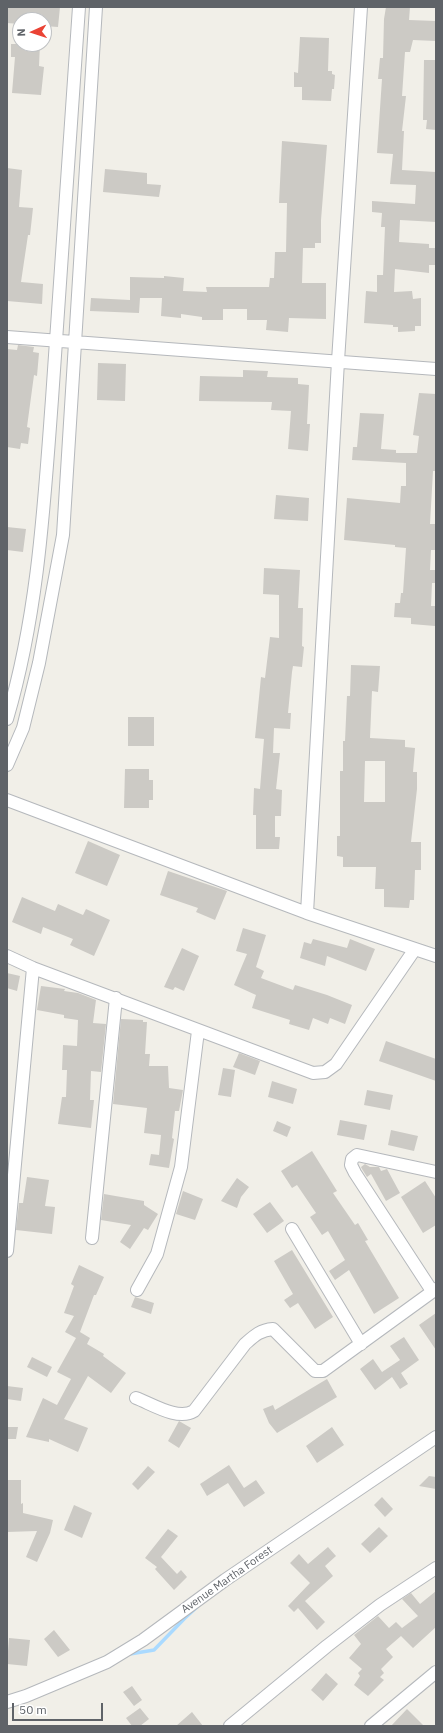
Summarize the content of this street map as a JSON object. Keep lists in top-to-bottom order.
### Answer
{
  "streets": {
    "street": ["Avenue Martha Forest"]
  },
  "scale_bar": "50 m",
  "north": "left"
}
